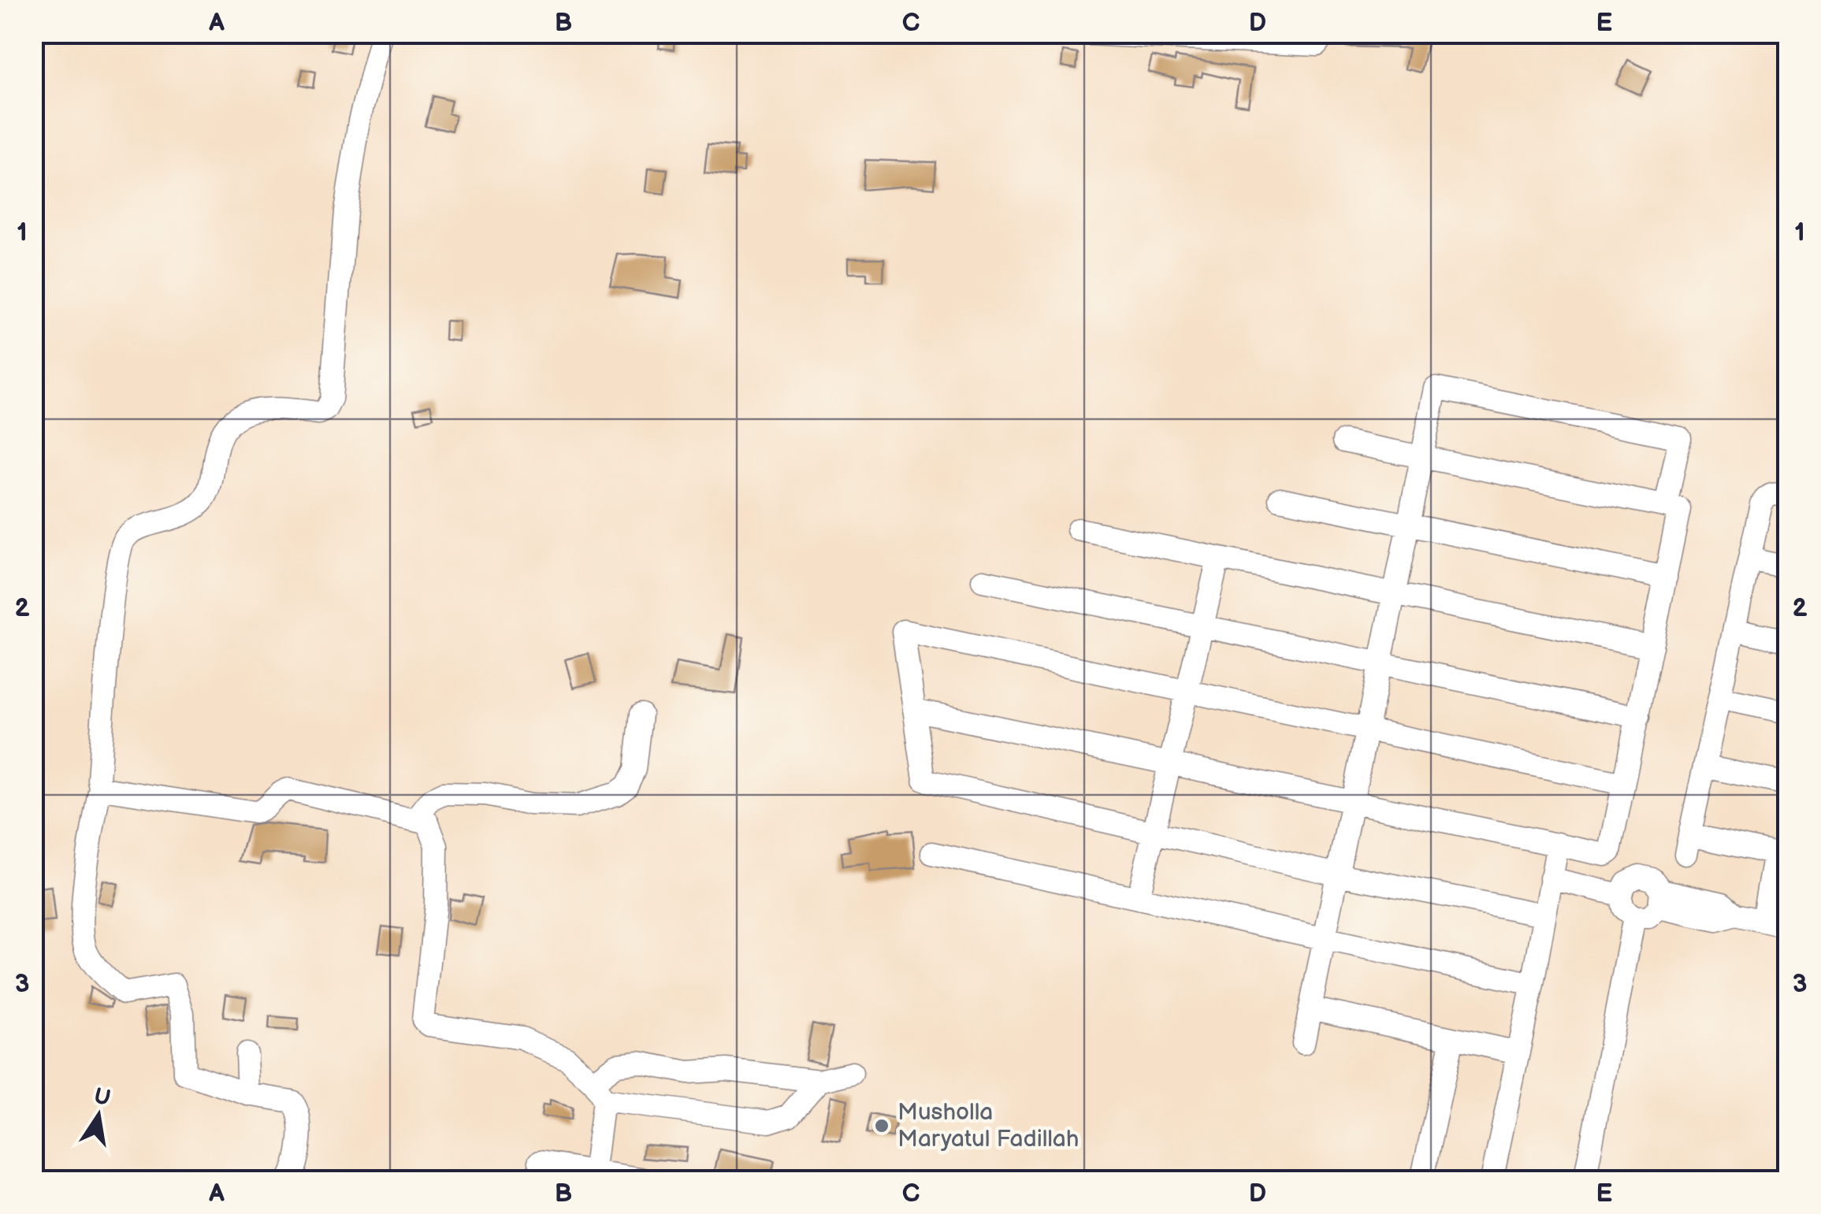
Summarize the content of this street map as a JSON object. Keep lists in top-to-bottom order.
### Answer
{
  "places": ["Musholla Maryatul Fadillah"],
  "north": "top",
  "grid": {
    "columns": [
      "A",
      "B",
      "C",
      "D",
      "E"
    ],
    "rows": ["1", "2", "3"]
  }
}
